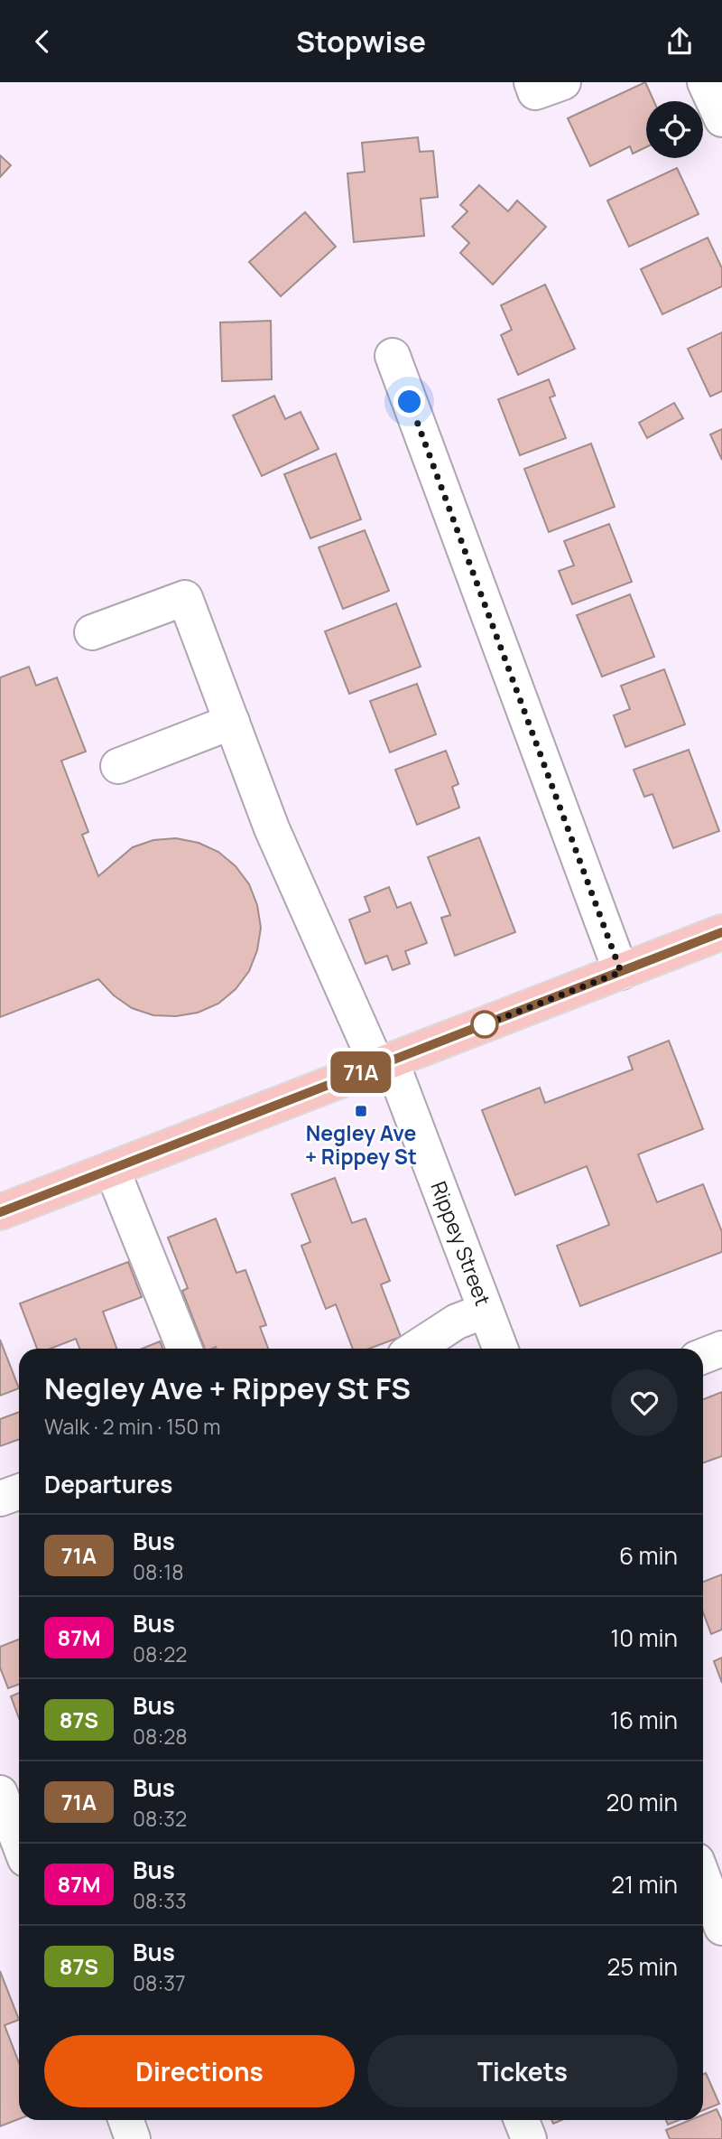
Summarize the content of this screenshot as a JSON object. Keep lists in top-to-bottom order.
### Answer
{
  "streets": {
    "street": ["Rippey Street"]
  },
  "places": {
    "transit": ["Negley Ave + Rippey St"]
  },
  "lines": ["bus line 71A"],
  "page": {
    "header": "Stopwise",
    "on_map": "71A",
    "heading": [
      ["Negley Ave + Rippey St FS", "Walk · 2 min · 150 m"],
      "Departures"
    ],
    "list": [
      {
        "mark": "71A",
        "name": "Bus",
        "note": "08:18",
        "value": "6 min"
      },
      {
        "mark": "87M",
        "name": "Bus",
        "note": "08:22",
        "value": "10 min"
      },
      {
        "mark": "87S",
        "name": "Bus",
        "note": "08:28",
        "value": "16 min"
      },
      {
        "mark": "71A",
        "name": "Bus",
        "note": "08:32",
        "value": "20 min"
      },
      {
        "mark": "87M",
        "name": "Bus",
        "note": "08:33",
        "value": "21 min"
      },
      {
        "mark": "87S",
        "name": "Bus",
        "note": "08:37",
        "value": "25 min"
      }
    ],
    "buttons": ["Directions", "Tickets"]
  }
}
